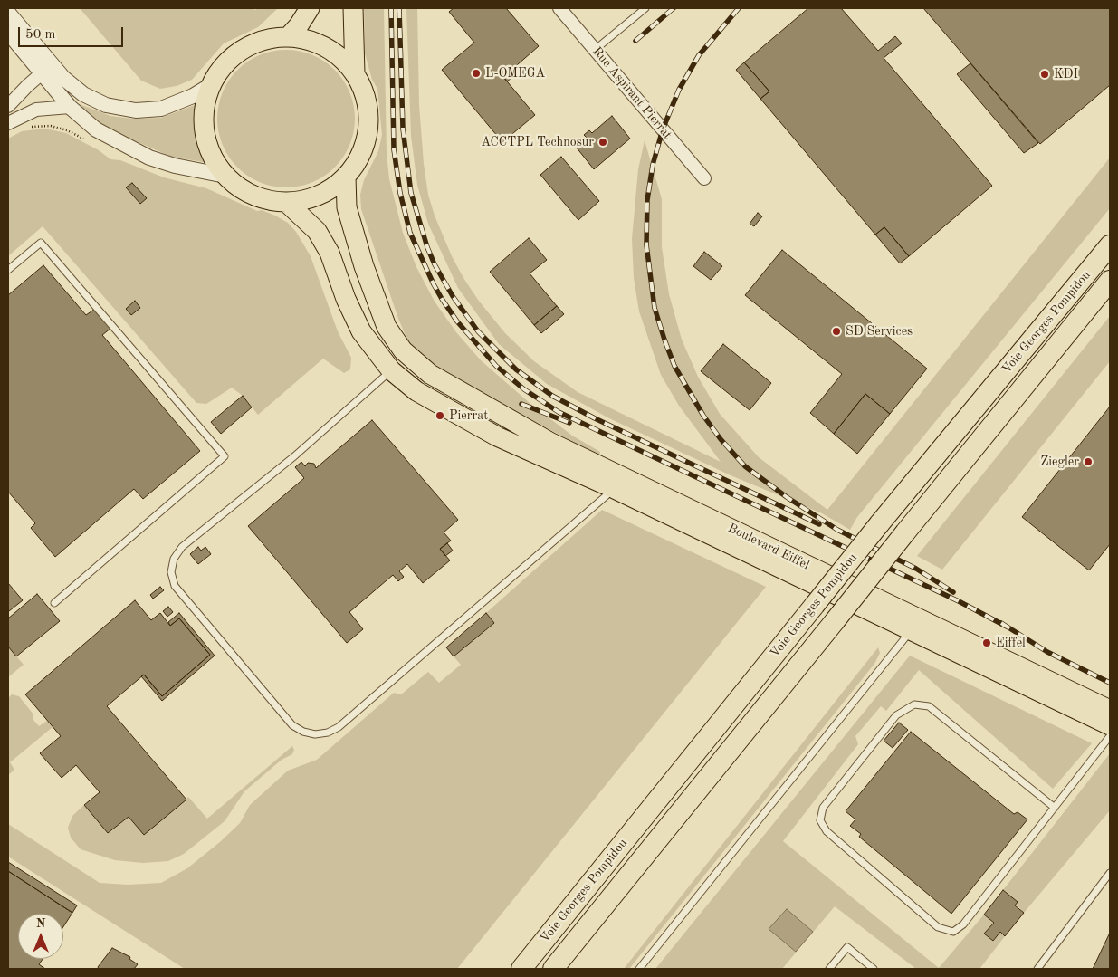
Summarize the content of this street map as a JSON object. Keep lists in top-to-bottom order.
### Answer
{
  "streets": {
    "highway": ["Voie Georges Pompidou"],
    "main road": ["Boulevard Eiffel"],
    "street": ["Rue Aspirant Pierrat"]
  },
  "places": [
    "L-OMEGA",
    "KDI",
    "ACCTPL Technosur",
    "SD Services",
    "Pierrat",
    "Ziegler",
    "Eiffel"
  ],
  "scale_bar": "50 m",
  "north": "top"
}
